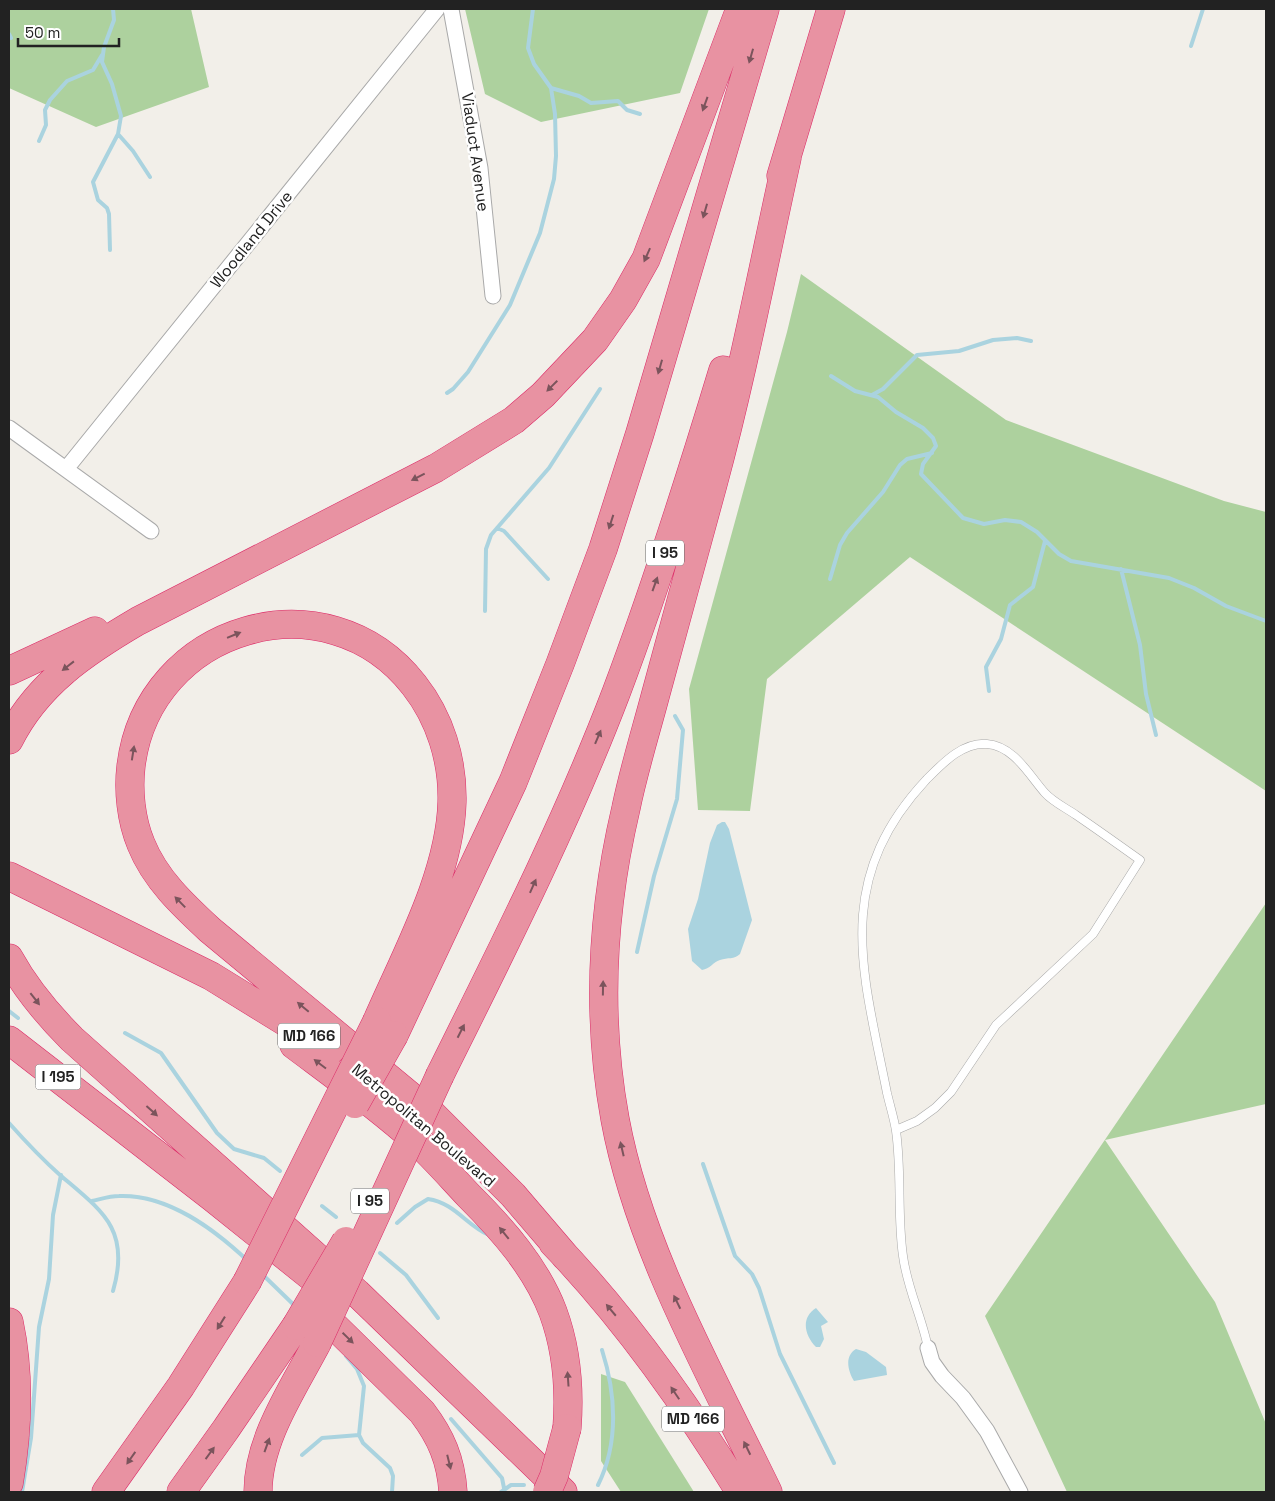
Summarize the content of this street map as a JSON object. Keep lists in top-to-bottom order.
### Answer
{
  "streets": {
    "highway": [
      "I 95",
      "MD 166",
      "I 195",
      "Metropolitan Boulevard"
    ],
    "street": ["Viaduct Avenue", "Woodland Drive"]
  },
  "scale_bar": "50 m"
}
